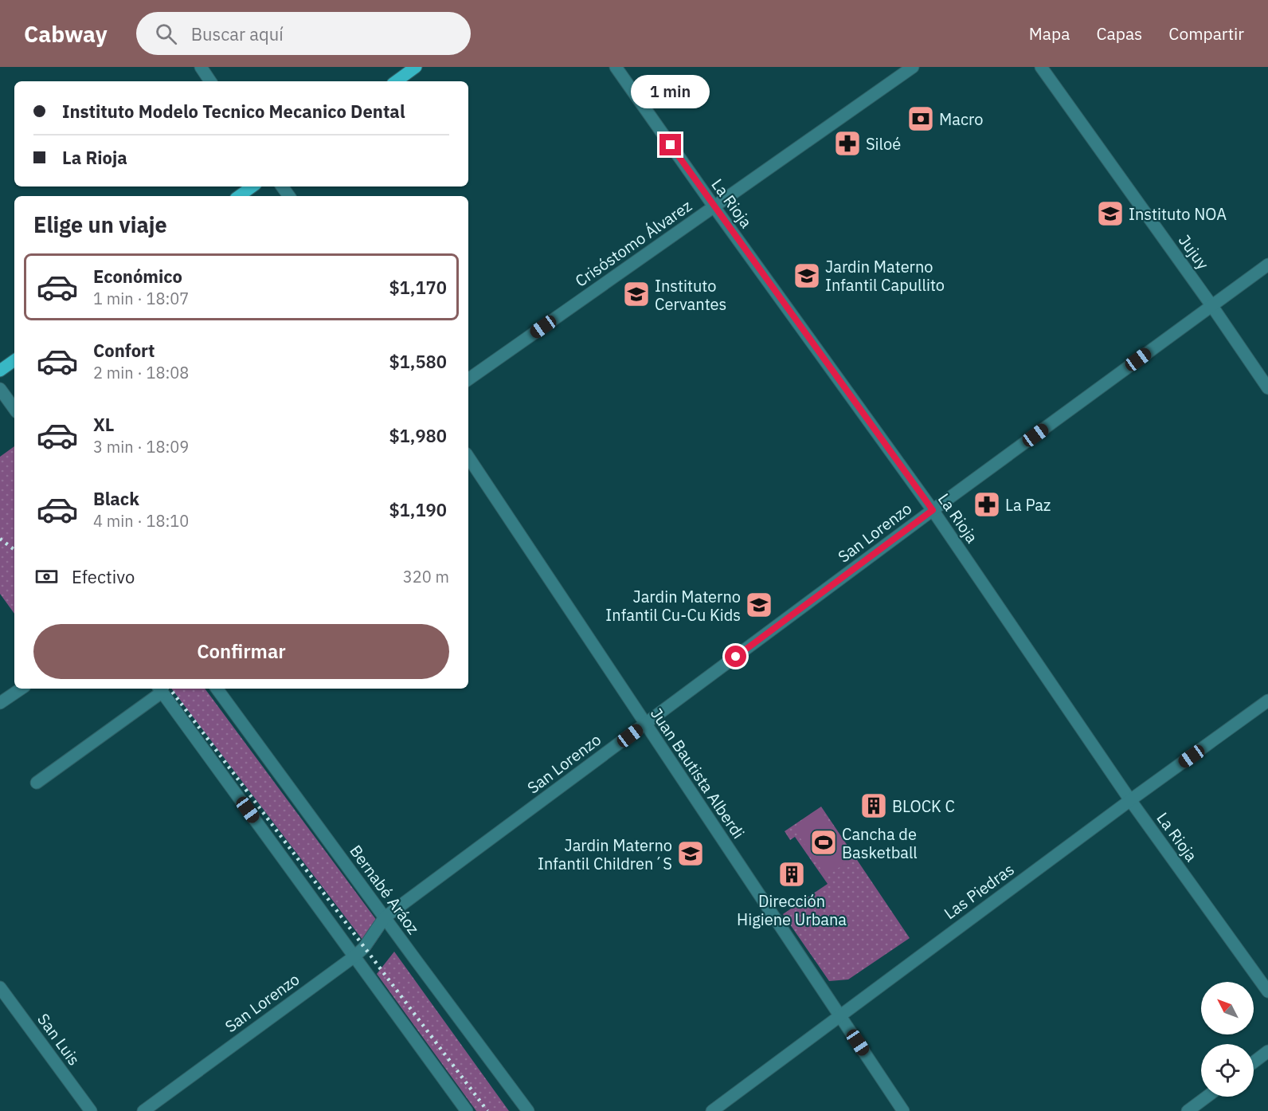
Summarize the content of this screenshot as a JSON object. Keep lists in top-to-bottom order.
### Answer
{
  "streets": {
    "street": [
      "La Rioja",
      "Crisóstomo Álvarez",
      "Jujuy",
      "San Lorenzo",
      "Juan Bautista Alberdi",
      "Bernabé Aráoz",
      "Las Piedras",
      "San Luis"
    ]
  },
  "crossings": [
    ["La Rioja", "Crisóstomo Álvarez"],
    ["La Rioja", "San Lorenzo"],
    ["La Rioja", "Las Piedras"],
    ["Jujuy", "San Lorenzo"],
    ["San Lorenzo", "Juan Bautista Alberdi"],
    ["San Lorenzo", "Bernabé Aráoz"],
    ["Juan Bautista Alberdi", "Las Piedras"]
  ],
  "places": {
    "bank": ["Macro"],
    "pharmacy": ["Siloé", "La Paz"],
    "school or university": [
      "Instituto NOA",
      "Jardin Materno Infantil Capullito",
      "Instituto Cervantes",
      "Jardin Materno Infantil Cu-Cu Kids",
      "Jardin Materno Infantil Children´S"
    ],
    "building": ["BLOCK C", "Dirección Higiene Urbana"],
    "sports": ["Cancha de Basketball"]
  },
  "north": "top left",
  "page": {
    "header": "Cabway",
    "search": "Buscar aquí",
    "nav": ["Mapa", "Capas", "Compartir"],
    "bubble": "1 min",
    "banner": ["Instituto Modelo Tecnico Mecanico Dental", "La Rioja"],
    "heading": "Elige un viaje",
    "list": [
      {
        "name": "Económico",
        "note": "1 min · 18:07",
        "value": "$1,170"
      },
      {
        "name": "Confort",
        "note": "2 min · 18:08",
        "value": "$1,580"
      },
      {
        "name": "XL",
        "note": "3 min · 18:09",
        "value": "$1,980"
      },
      {
        "name": "Black",
        "note": "4 min · 18:10",
        "value": "$1,190"
      }
    ],
    "pay": ["Efectivo", "320 m"],
    "buttons": "Confirmar"
  }
}
